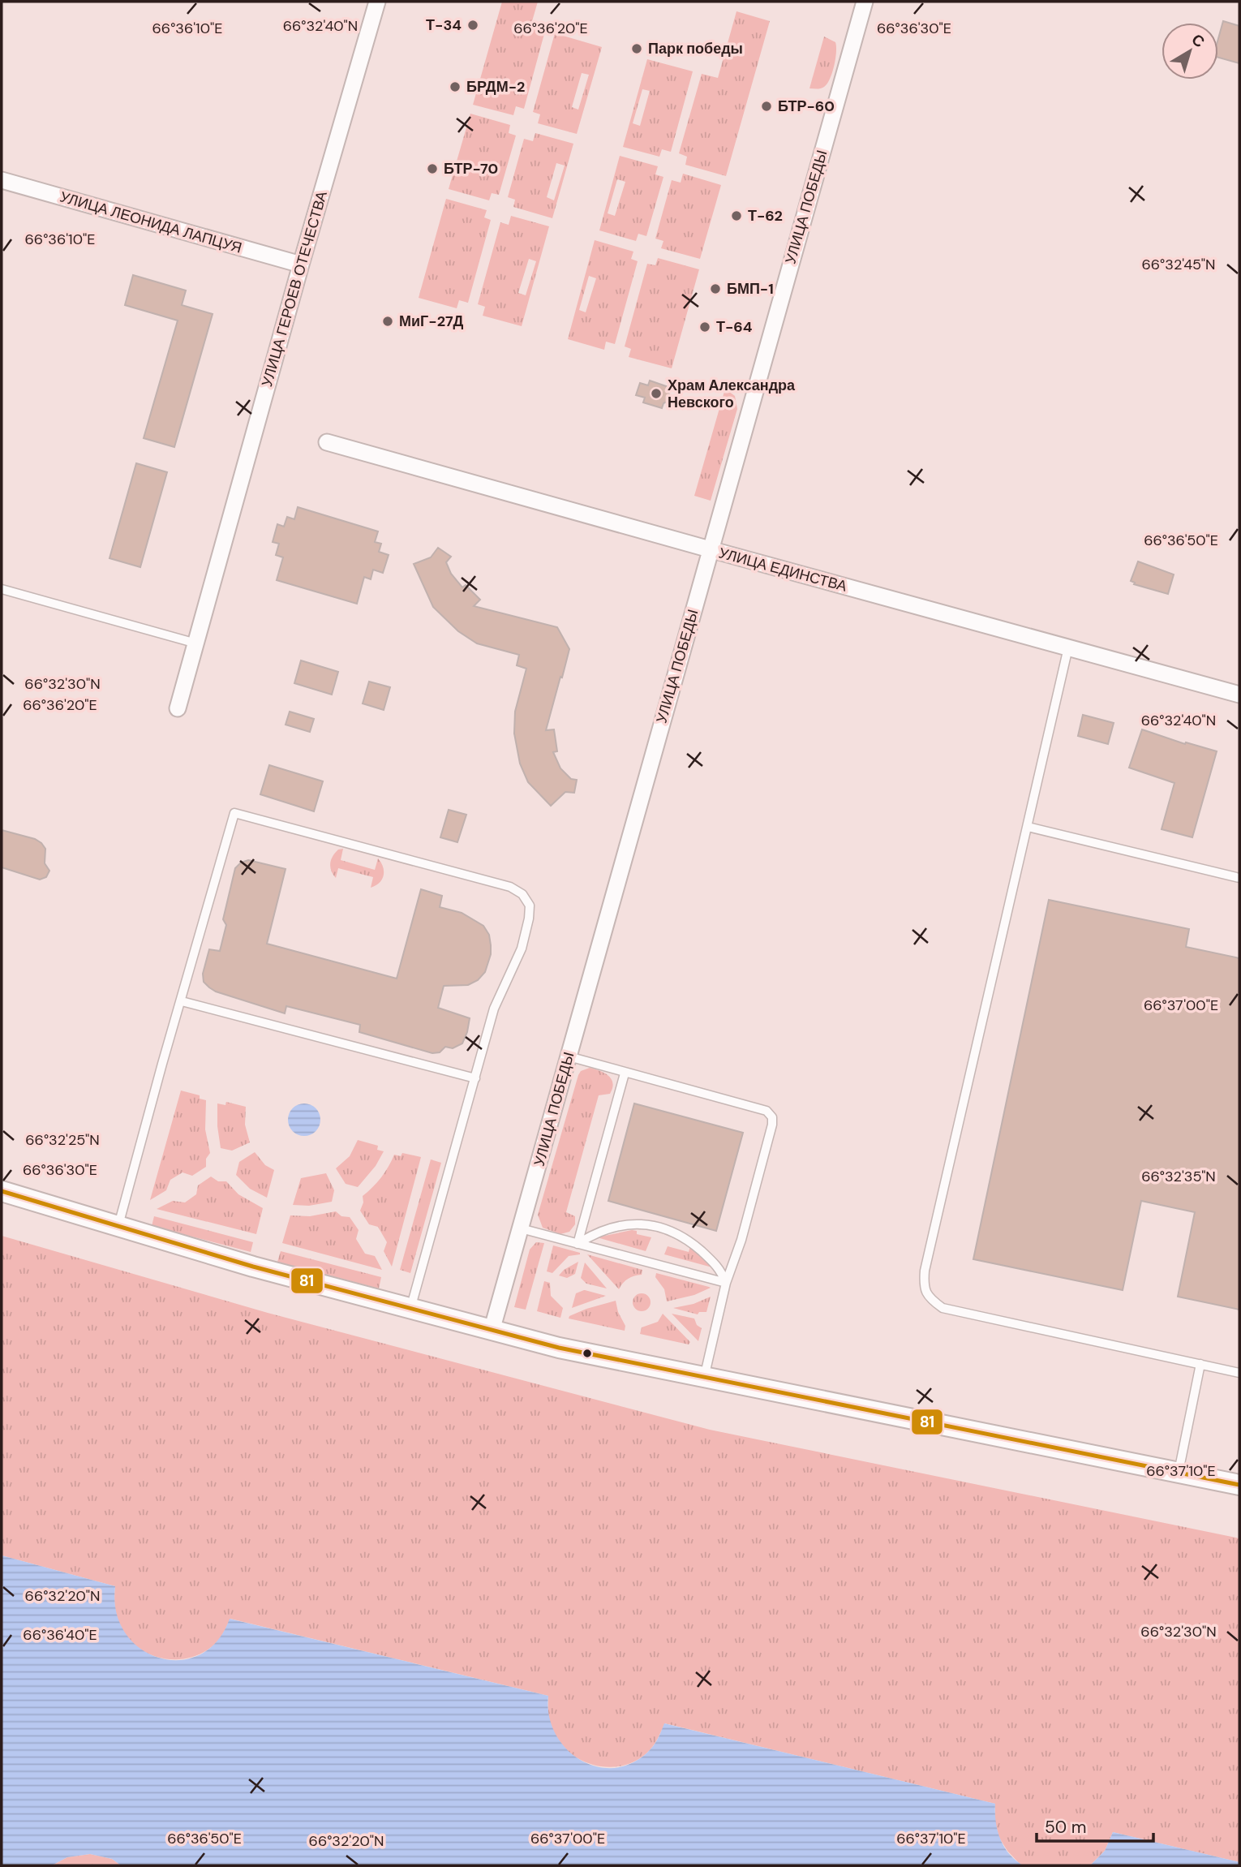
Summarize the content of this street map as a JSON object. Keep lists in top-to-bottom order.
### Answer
{
  "streets": {
    "street": [
      "УЛИЦА ПОБЕДЫ",
      "УЛИЦА ЛЕОНИДА ЛАПЦУЯ",
      "УЛИЦА ГЕРОЕВ ОТЕЧЕСТВА",
      "УЛИЦА ЕДИНСТВА"
    ]
  },
  "crossings": [
    ["УЛИЦА ПОБЕДЫ", "УЛИЦА ЕДИНСТВА"],
    ["УЛИЦА ЛЕОНИДА ЛАПЦУЯ", "УЛИЦА ГЕРОЕВ ОТЕЧЕСТВА"]
  ],
  "places": [
    "Т-34",
    "Парк победы",
    "БРДМ-2",
    "БТР-60",
    "БТР-70",
    "Т-62",
    "БМП-1",
    "МиГ-27Д",
    "Т-64",
    "Храм Александра Невского"
  ],
  "lines": ["transit line 81"],
  "scale_bar": "50 m",
  "north": "top right",
  "coordinates": [
    "66°32'40\"N",
    "66°36'20\"E",
    "66°36'10\"E",
    "66°36'30\"E",
    "66°32'45\"N",
    "66°36'50\"E",
    "66°32'30\"N",
    "66°37'00\"E",
    "66°32'25\"N",
    "66°32'35\"N",
    "66°37'10\"E",
    "66°32'20\"N",
    "66°36'40\"E"
  ]
}
